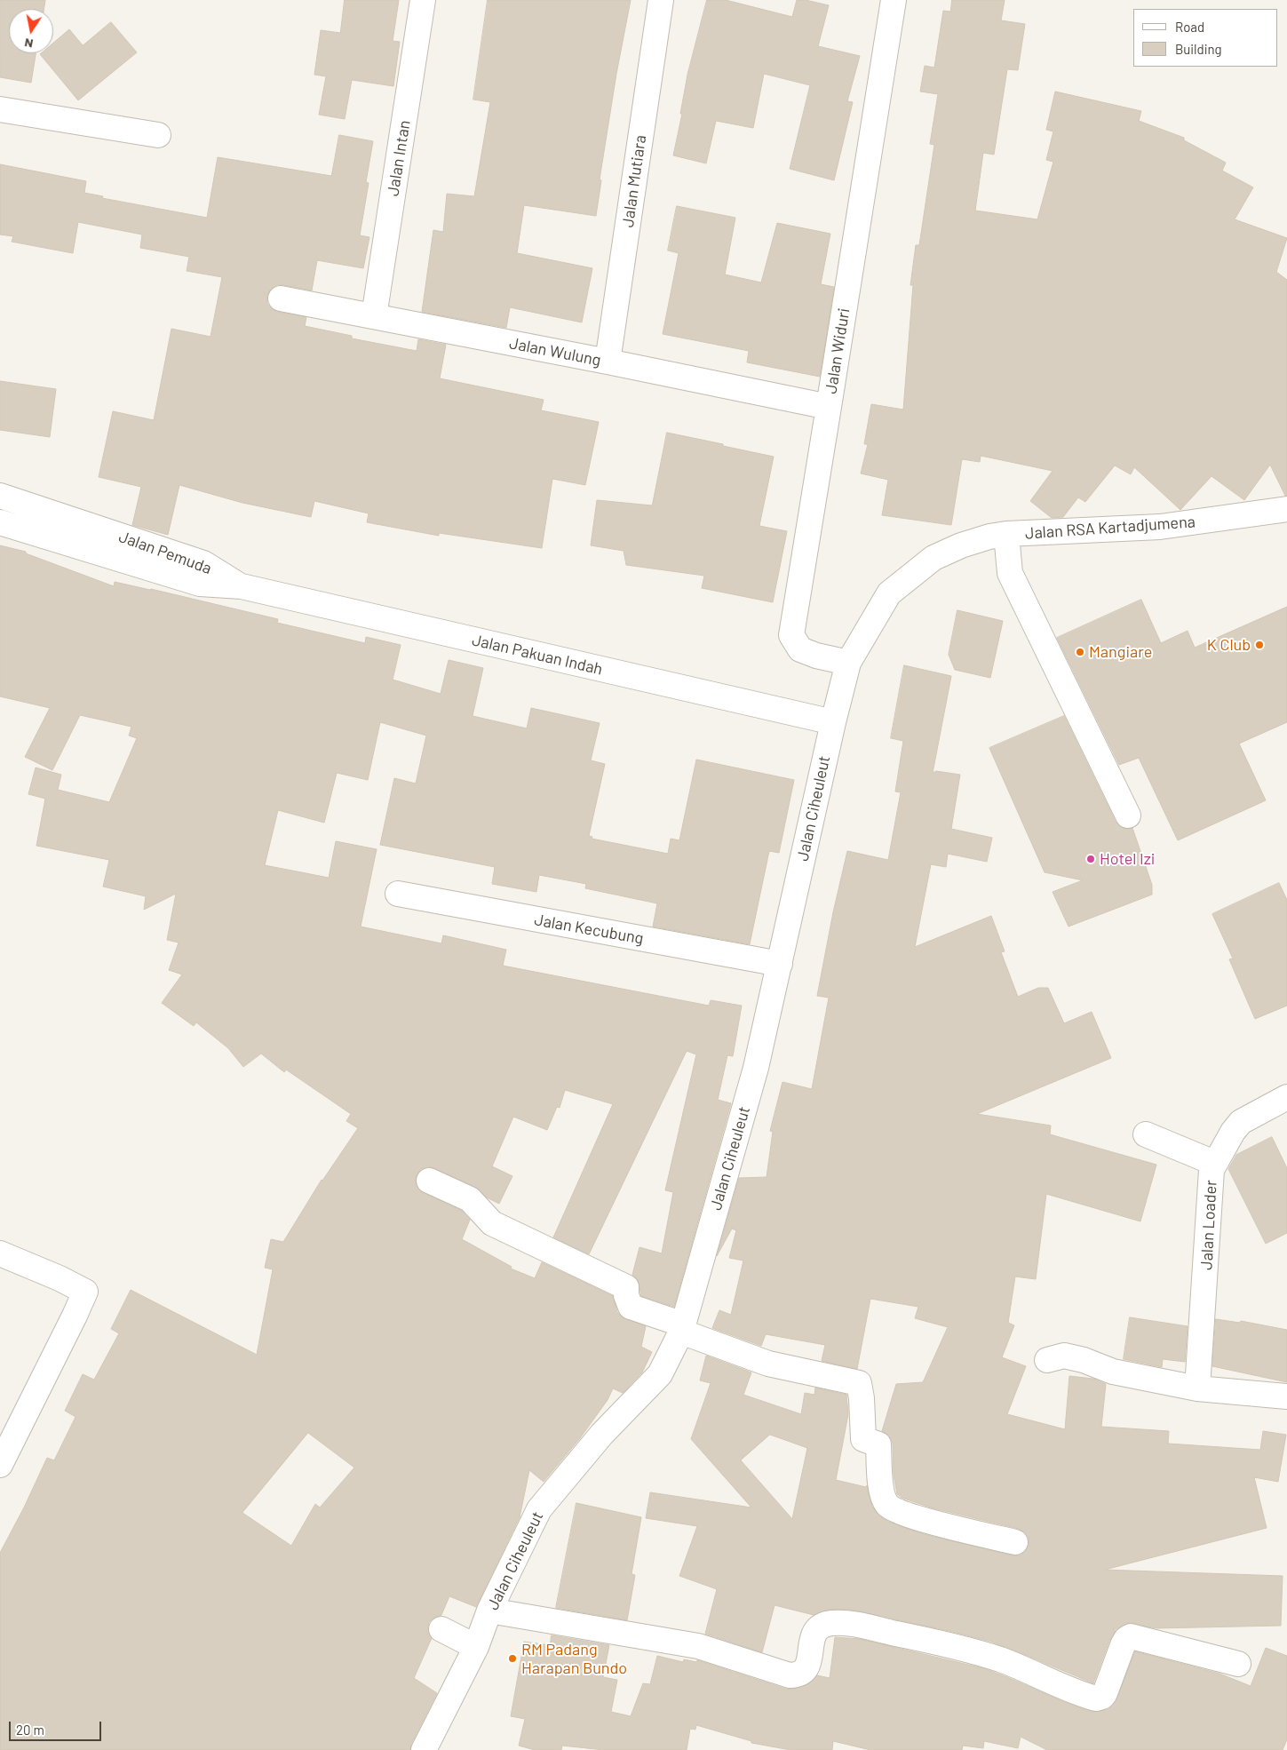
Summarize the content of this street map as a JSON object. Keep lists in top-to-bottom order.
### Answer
{
  "streets": {
    "street": [
      "Jalan Intan",
      "Jalan Mutiara",
      "Jalan Widuri",
      "Jalan Wulung",
      "Jalan RSA Kartadjumena",
      "Jalan Pemuda",
      "Jalan Pakuan Indah",
      "Jalan Ciheuleut",
      "Jalan Kecubung",
      "Jalan Loader"
    ]
  },
  "crossings": [
    ["Jalan Intan", "Jalan Wulung"],
    ["Jalan Mutiara", "Jalan Wulung"],
    ["Jalan Widuri", "Jalan Wulung"],
    ["Jalan Widuri", "Jalan Ciheuleut"],
    ["Jalan RSA Kartadjumena", "Jalan Ciheuleut"],
    ["Jalan Pemuda", "Jalan Pakuan Indah"],
    ["Jalan Pakuan Indah", "Jalan Ciheuleut"],
    ["Jalan Ciheuleut", "Jalan Kecubung"]
  ],
  "places": [
    "K Club",
    "Mangiare",
    "Hotel Izi",
    "RM Padang Harapan Bundo"
  ],
  "legend": ["Road", "Building"],
  "scale_bar": "20 m",
  "north": "bottom"
}
